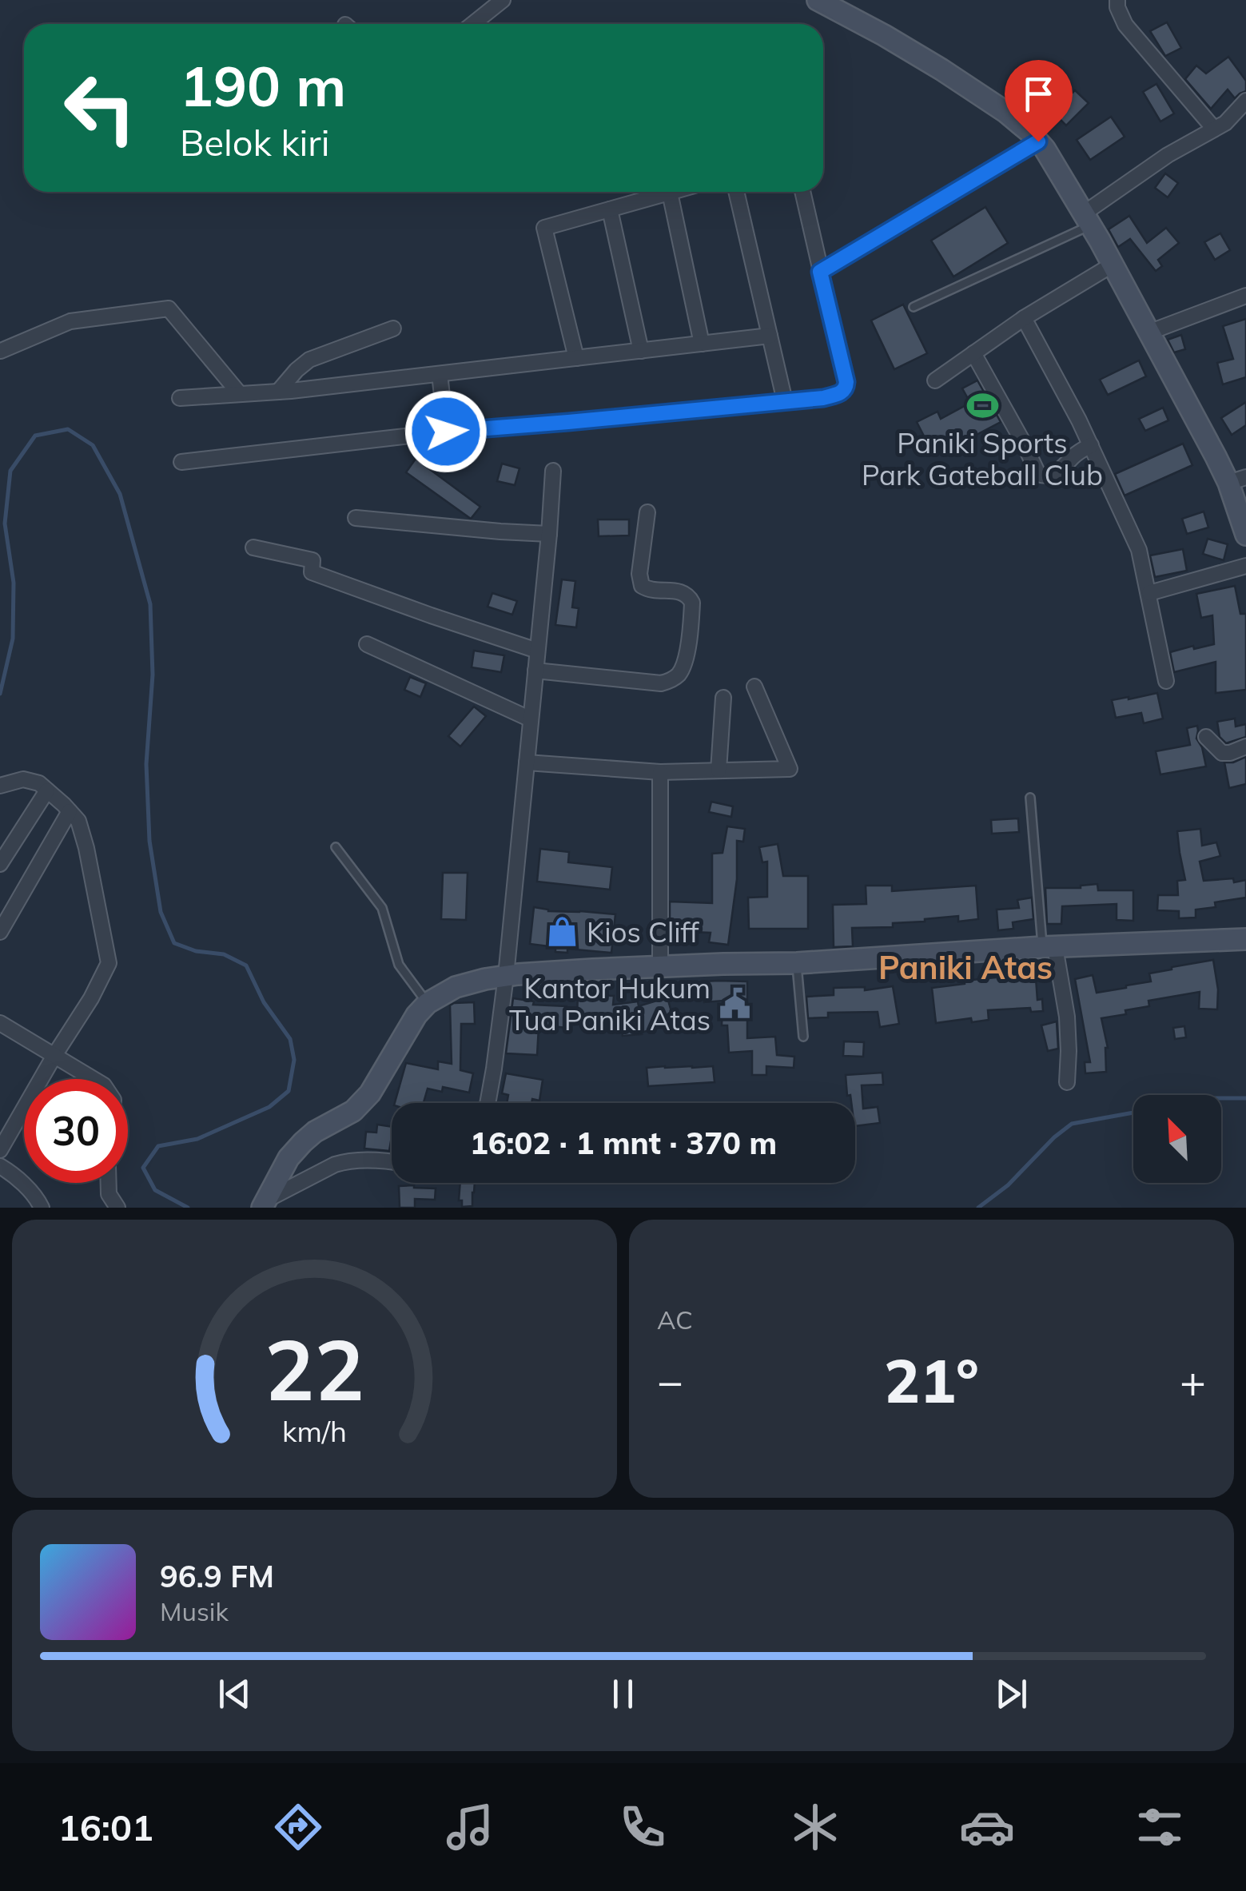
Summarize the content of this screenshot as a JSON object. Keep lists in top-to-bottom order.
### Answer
{
  "districts": ["Paniki Atas"],
  "places": {
    "sports": ["Paniki Sports Park Gateball Club"],
    "shop": ["Kios Cliff"],
    "public building": ["Kantor Hukum Tua Paniki Atas"]
  },
  "north": "top left",
  "page": {
    "turn": ["190 m", "Belok kiri"],
    "limit": "30",
    "trip": "16:02 · 1 mnt · 370 m",
    "tile": "AC",
    "heat": ["−", "21°", "+"],
    "song": ["96.9 FM", "Musik"],
    "tabs": "16:01",
    "gauge": ["22", "km/h"]
  }
}
